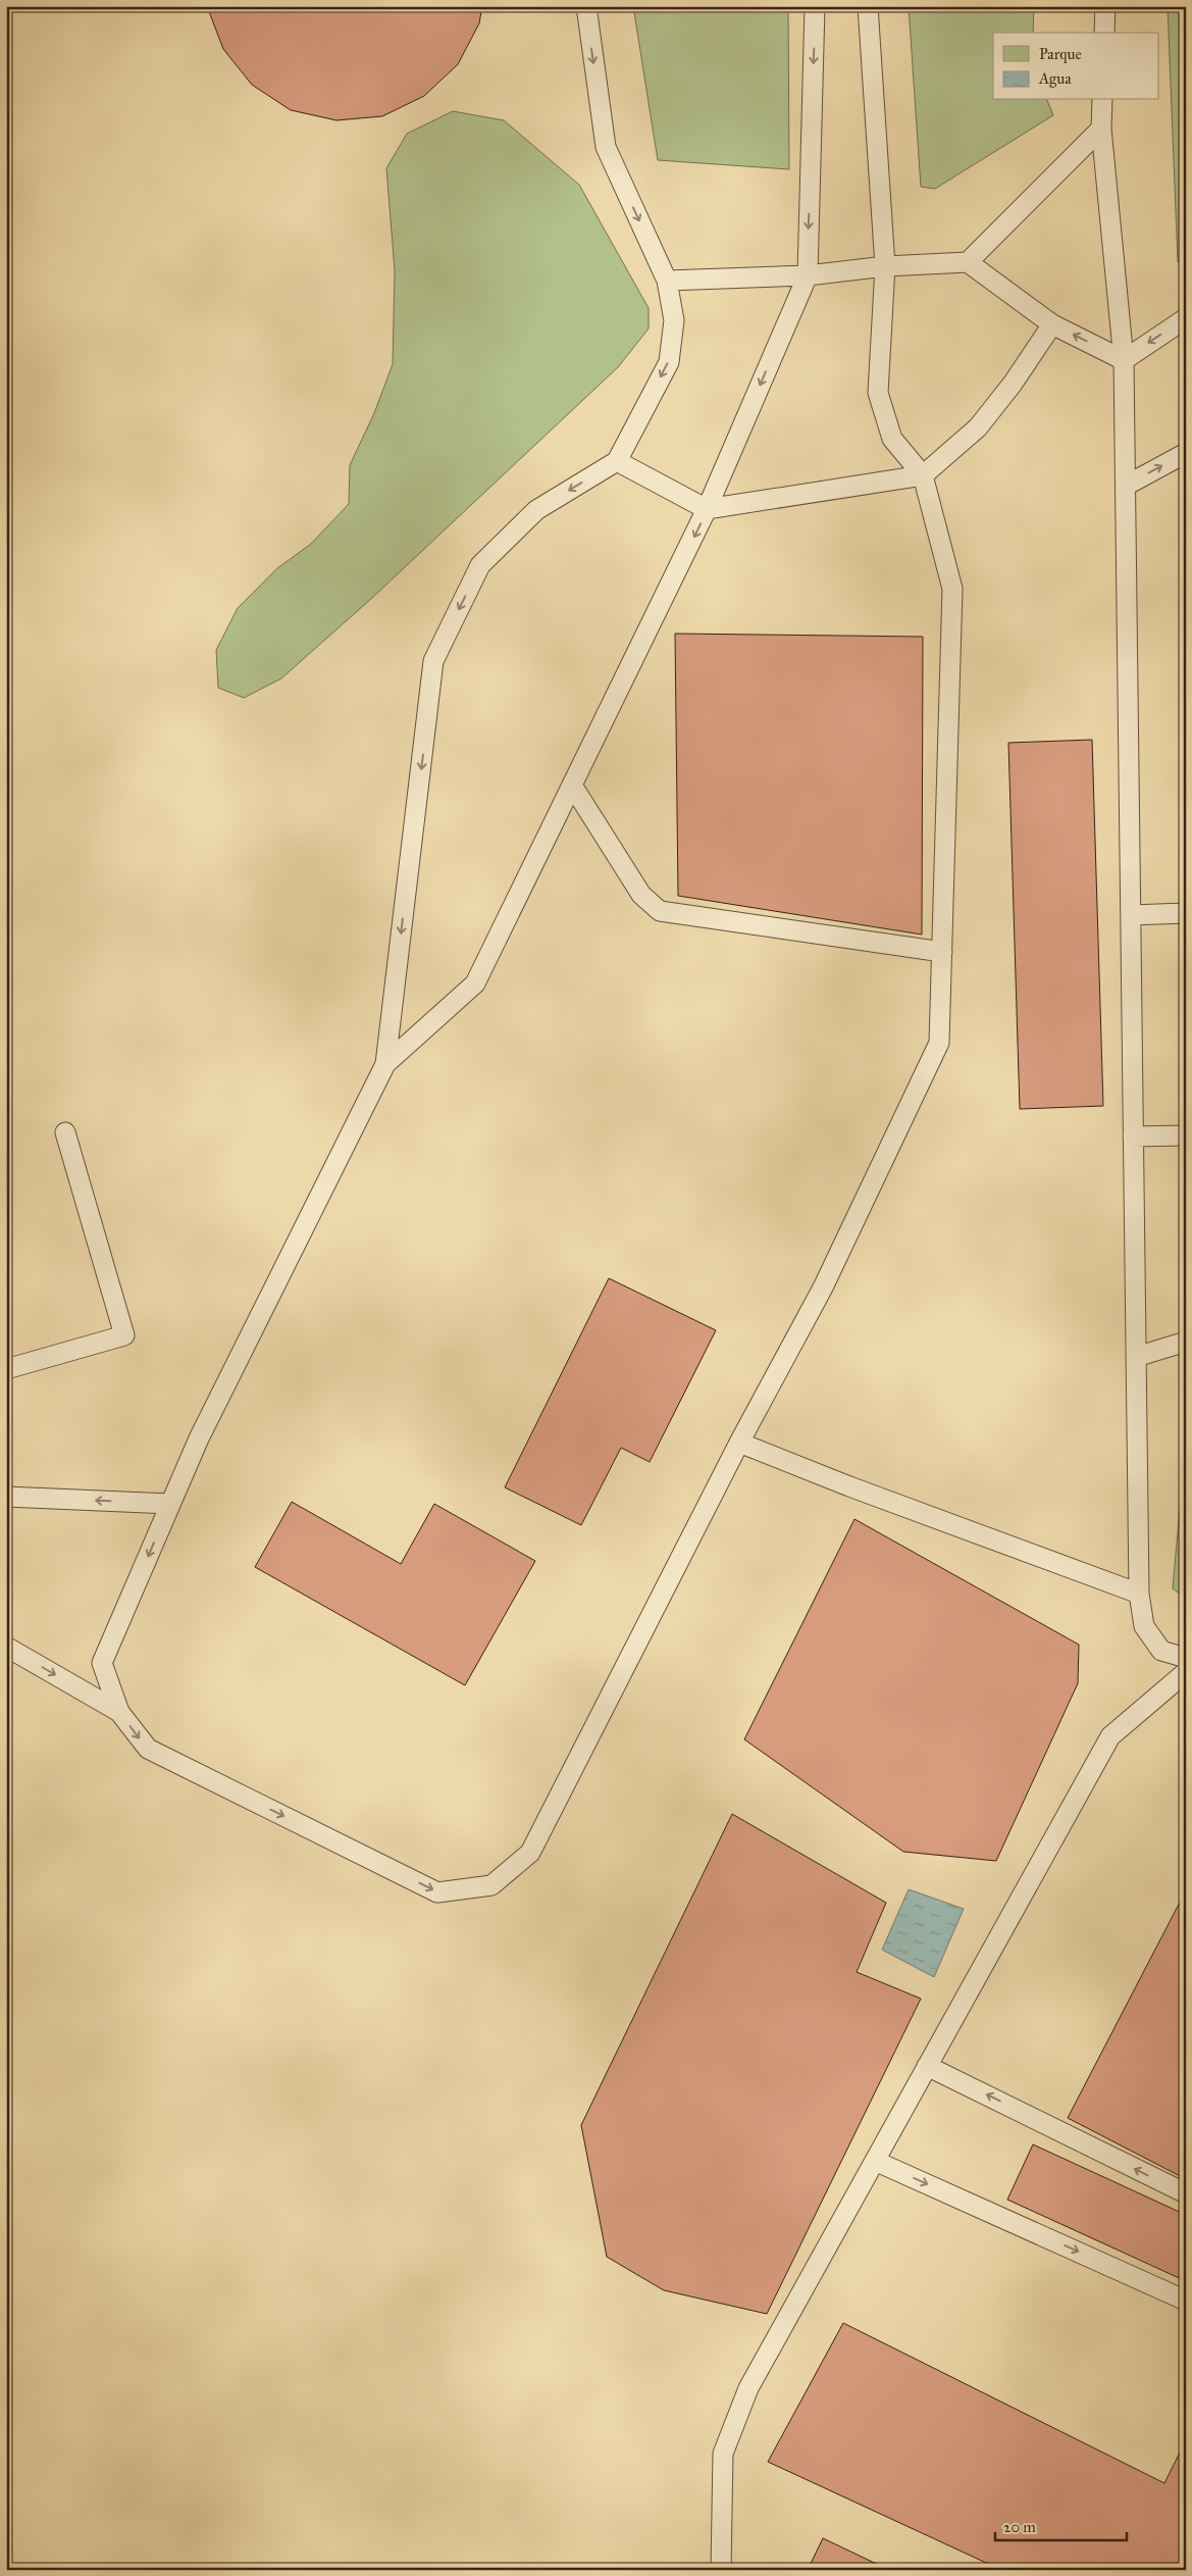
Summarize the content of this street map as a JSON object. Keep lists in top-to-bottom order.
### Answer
{
  "legend": ["Parque", "Agua"],
  "scale_bar": "20 m"
}
